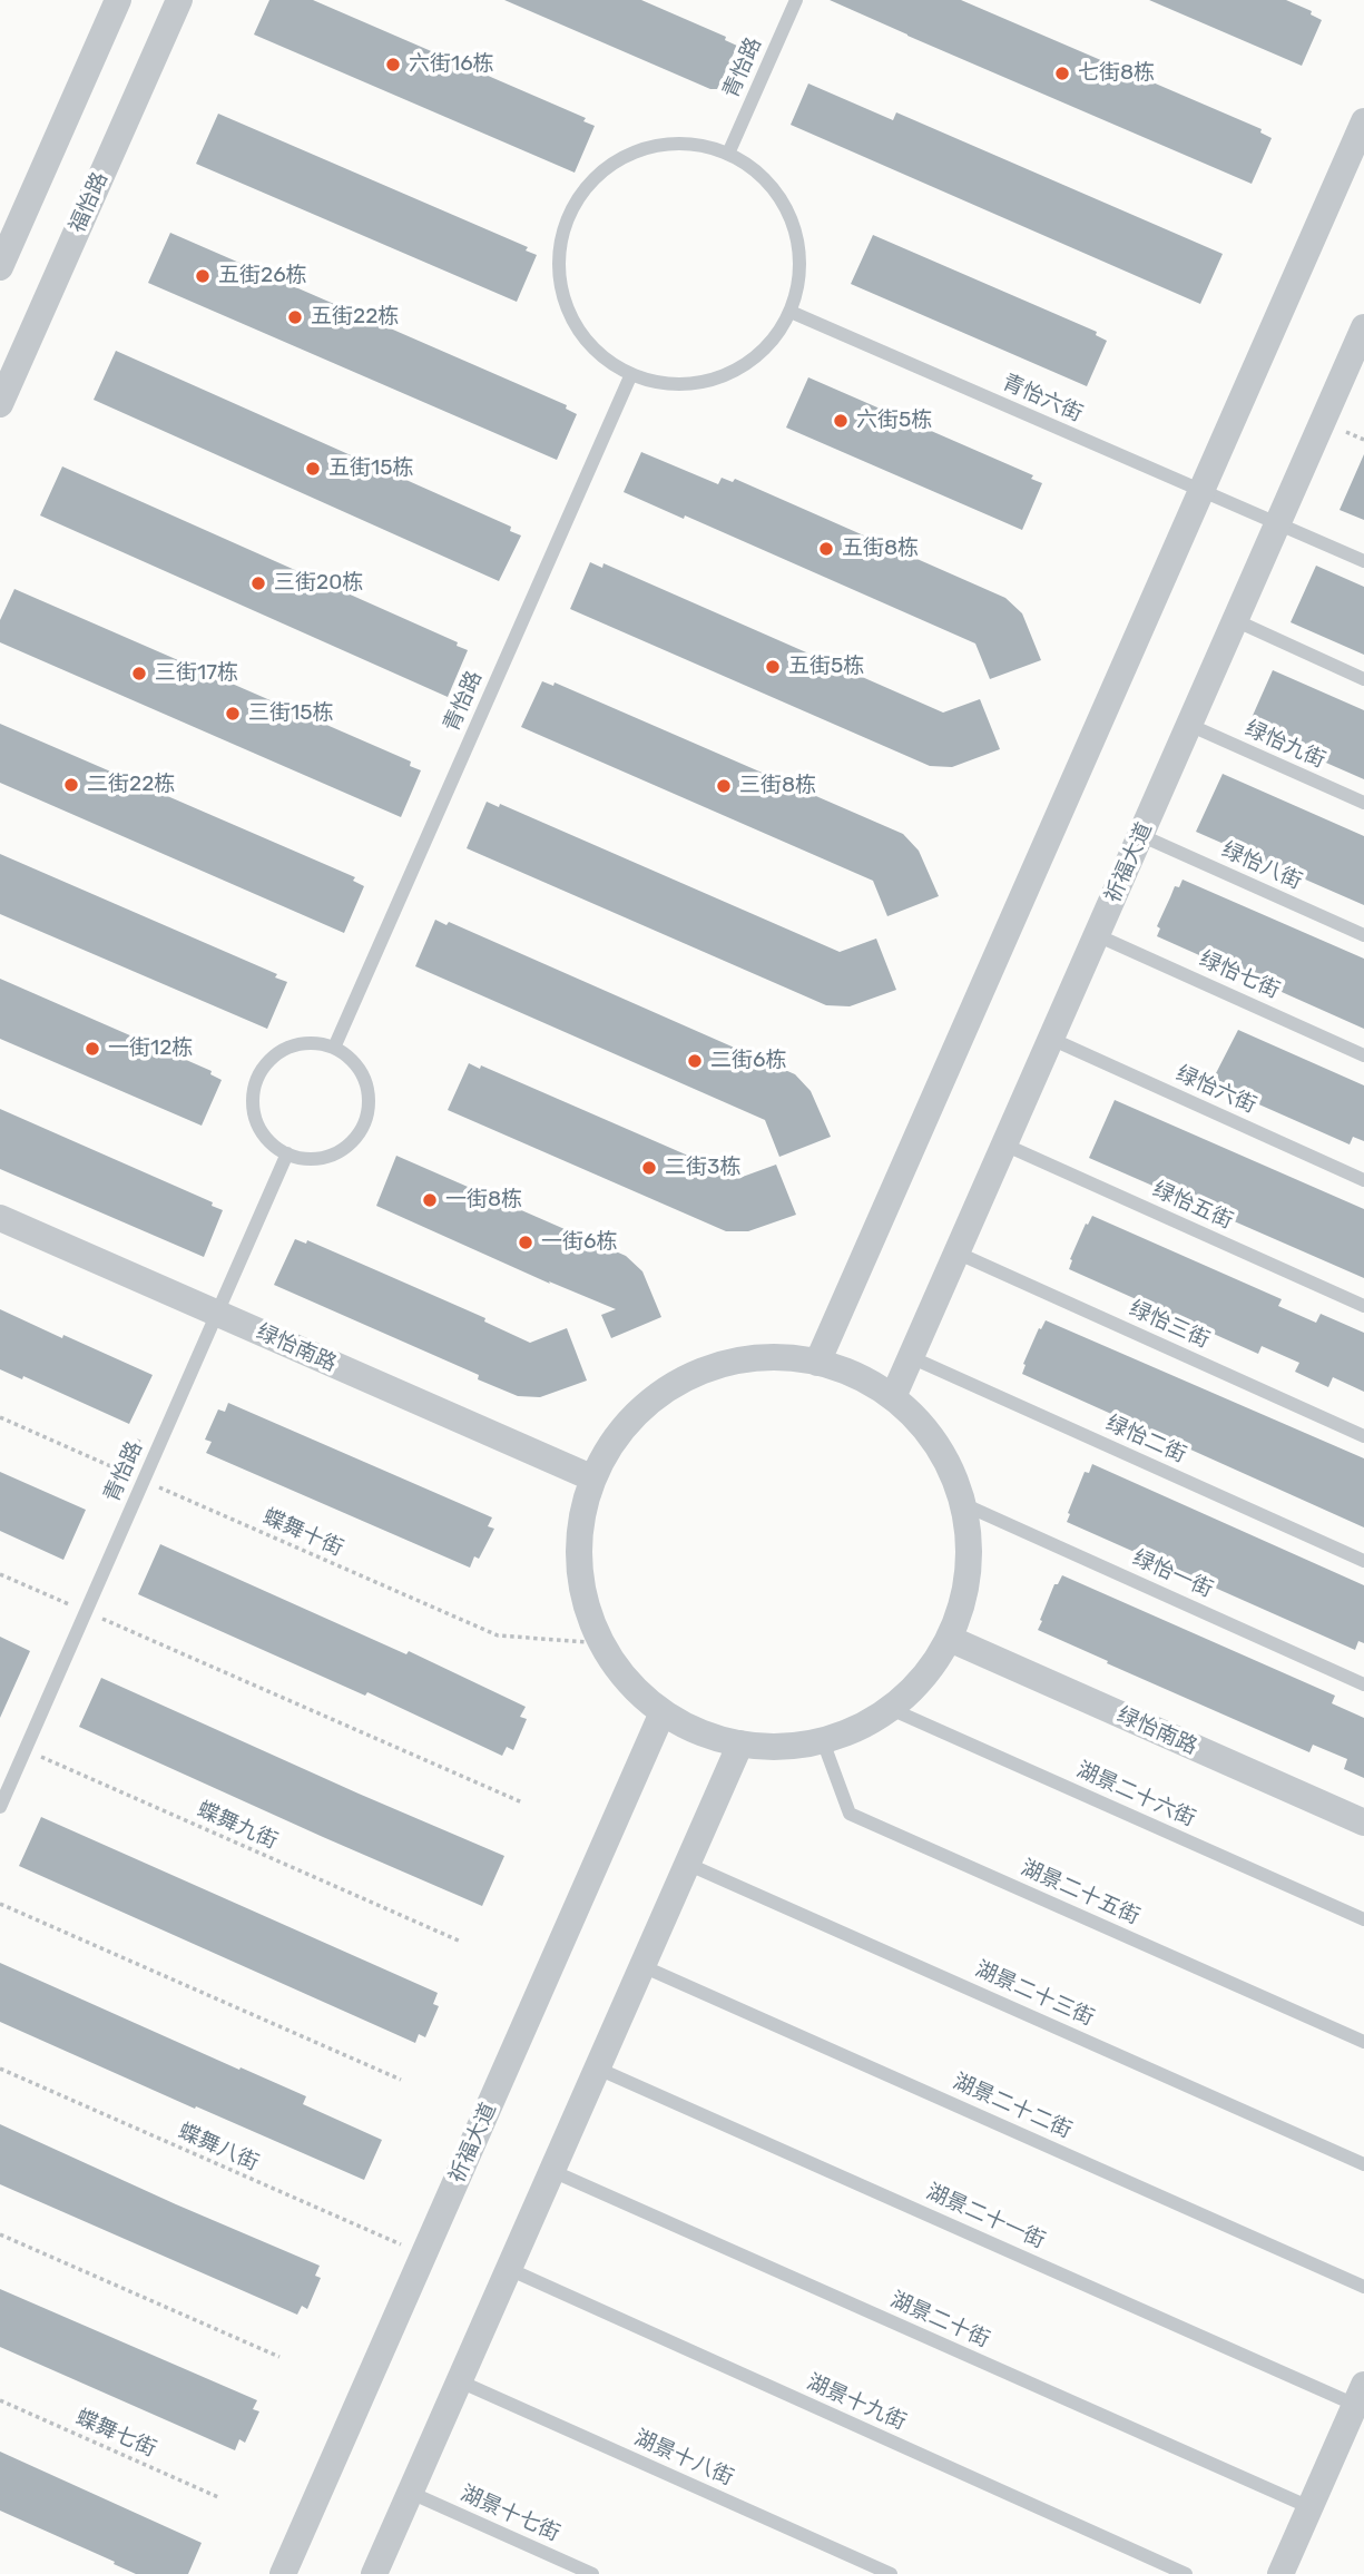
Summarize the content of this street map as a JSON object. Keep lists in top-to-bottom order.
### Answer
{
  "streets": {
    "street": ["福怡路", "祈福大道", "绿怡南路"],
    "lane": [
      "青怡路",
      "青怡六街",
      "绿怡九街",
      "绿怡八街",
      "绿怡七街",
      "绿怡六街",
      "绿怡五街",
      "绿怡三街",
      "绿怡二街",
      "绿怡一街",
      "湖景二十六街",
      "湖景二十五街",
      "湖景二十三街",
      "湖景二十二街",
      "湖景二十一街",
      "湖景二十街",
      "湖景十九街",
      "湖景十八街",
      "湖景十七街"
    ],
    "path": [
      "蝶舞十街",
      "蝶舞九街",
      "蝶舞八街",
      "蝶舞七街"
    ]
  },
  "crossings": [
    ["青怡路", "青怡六街"],
    ["青怡路", "绿怡南路"],
    ["青怡路", "蝶舞十街"],
    ["青怡路", "蝶舞九街"],
    ["青怡六街", "祈福大道"],
    ["绿怡九街", "祈福大道"],
    ["祈福大道", "绿怡八街"],
    ["祈福大道", "绿怡七街"],
    ["祈福大道", "绿怡六街"],
    ["祈福大道", "绿怡五街"],
    ["祈福大道", "绿怡三街"],
    ["祈福大道", "绿怡二街"],
    ["祈福大道", "蝶舞八街"]
  ],
  "places": [
    "六街16栋",
    "七街8栋",
    "五街26栋",
    "五街22栋",
    "六街5栋",
    "五街15栋",
    "五街8栋",
    "三街20栋",
    "五街5栋",
    "三街17栋",
    "三街15栋",
    "二街22栋",
    "三街8栋",
    "一街12栋",
    "二街6栋",
    "二街3栋",
    "一街8栋",
    "一街6栋"
  ]
}
